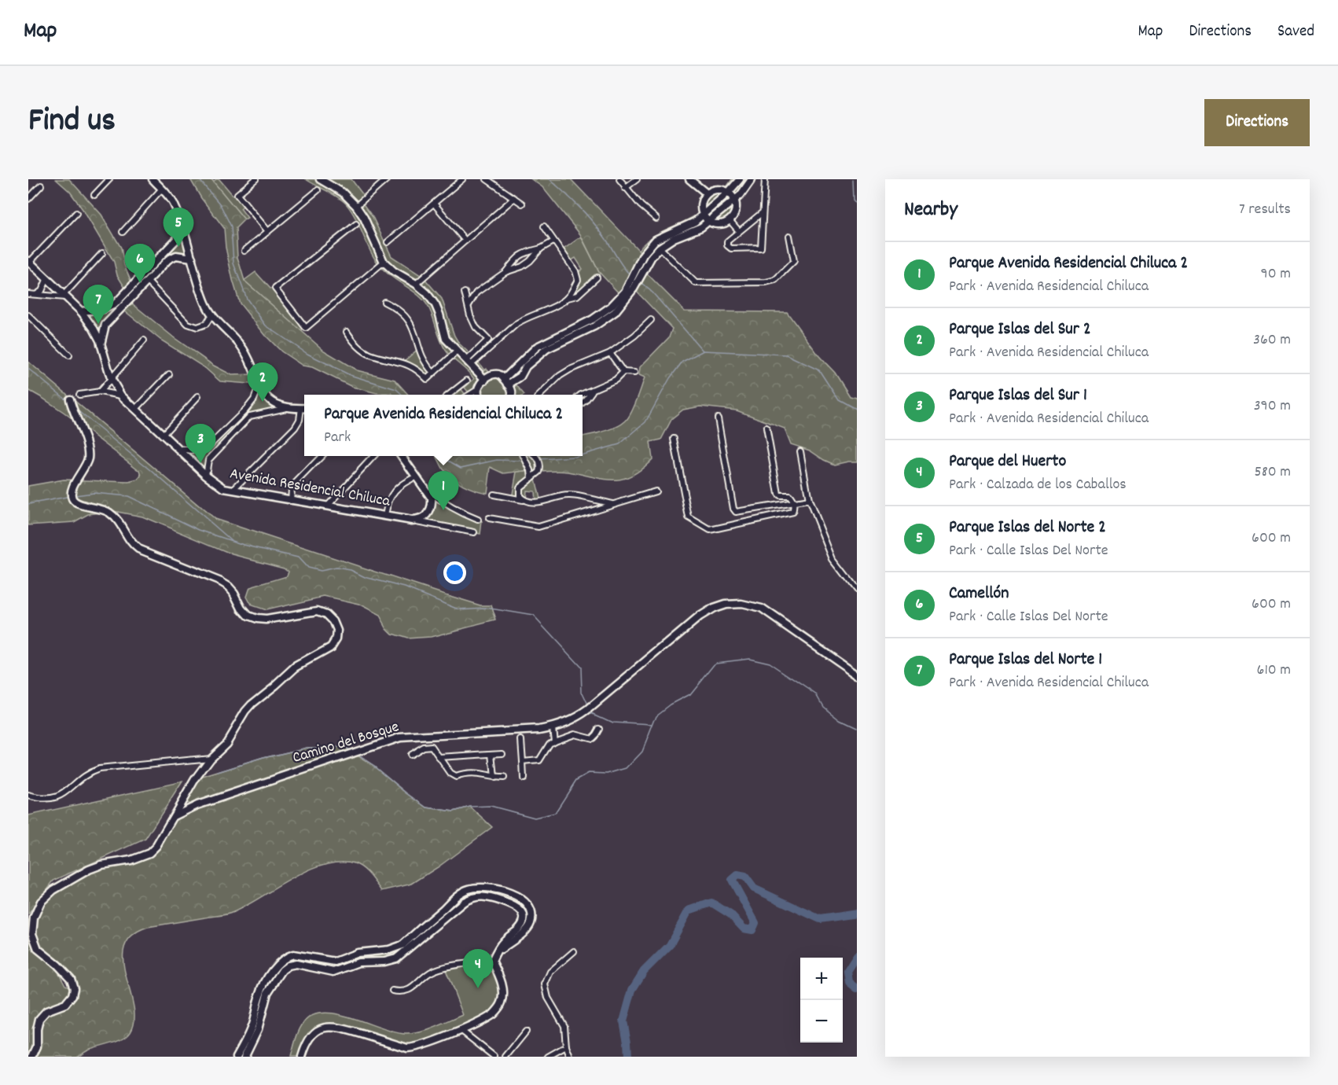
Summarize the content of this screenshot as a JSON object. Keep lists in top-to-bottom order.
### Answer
{
  "streets": {
    "street": ["Avenida Residencial Chiluca", "Camino del Bosque"]
  },
  "page": {
    "header": "Map",
    "nav": ["Map", "Directions", "Saved"],
    "title": "Find us",
    "buttons": "Directions",
    "heading": ["Nearby", "7 results"],
    "pins": [
      "5",
      "6",
      "7",
      "2",
      "3",
      "1",
      "4"
    ],
    "list": [
      {
        "mark": "1",
        "name": "Parque Avenida Residencial Chiluca 2",
        "note": "Park · Avenida Residencial Chiluca",
        "value": "90 m"
      },
      {
        "mark": "2",
        "name": "Parque Islas del Sur 2",
        "note": "Park · Avenida Residencial Chiluca",
        "value": "360 m"
      },
      {
        "mark": "3",
        "name": "Parque Islas del Sur 1",
        "note": "Park · Avenida Residencial Chiluca",
        "value": "390 m"
      },
      {
        "mark": "4",
        "name": "Parque del Huerto",
        "note": "Park · Calzada de los Caballos",
        "value": "580 m"
      },
      {
        "mark": "5",
        "name": "Parque Islas del Norte 2",
        "note": "Park · Calle Islas Del Norte",
        "value": "600 m"
      },
      {
        "mark": "6",
        "name": "Camellón",
        "note": "Park · Calle Islas Del Norte",
        "value": "600 m"
      },
      {
        "mark": "7",
        "name": "Parque Islas del Norte 1",
        "note": "Park · Avenida Residencial Chiluca",
        "value": "610 m"
      }
    ],
    "popup": ["Parque Avenida Residencial Chiluca 2", "Park"],
    "map_buttons": ["+", "−"]
  }
}
